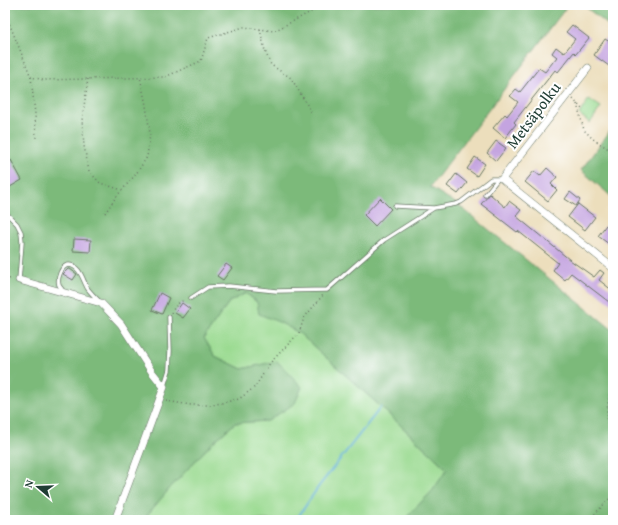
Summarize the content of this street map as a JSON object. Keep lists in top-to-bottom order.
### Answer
{
  "streets": {
    "street": ["Metsäpolku"]
  },
  "north": "left"
}
